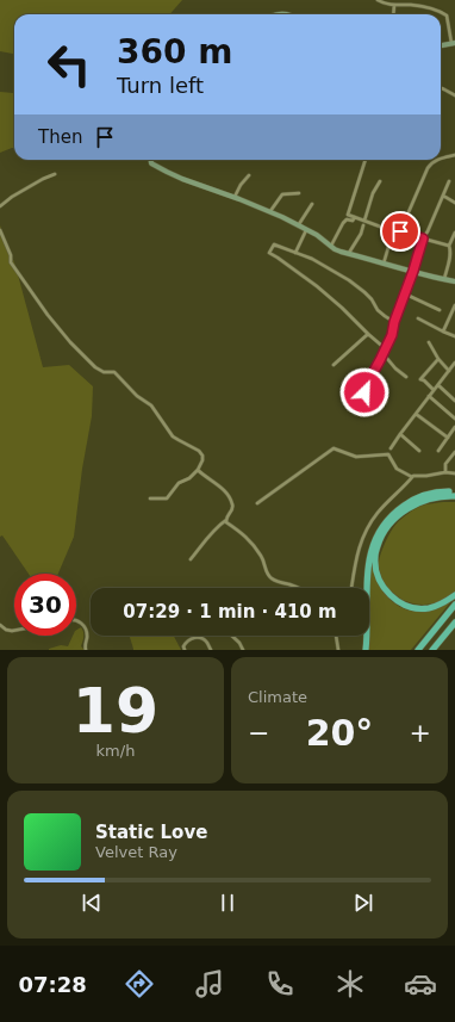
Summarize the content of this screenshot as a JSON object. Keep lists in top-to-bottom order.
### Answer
{
  "page": {
    "turn": ["360 m", "Turn left"],
    "then": "Then",
    "limit": "30",
    "trip": "07:29 · 1 min · 410 m",
    "tile": [
      ["19", "km/h"],
      "Climate"
    ],
    "heat": ["−", "20°", "+"],
    "song": ["Static Love", "Velvet Ray"],
    "tabs": "07:28"
  }
}
